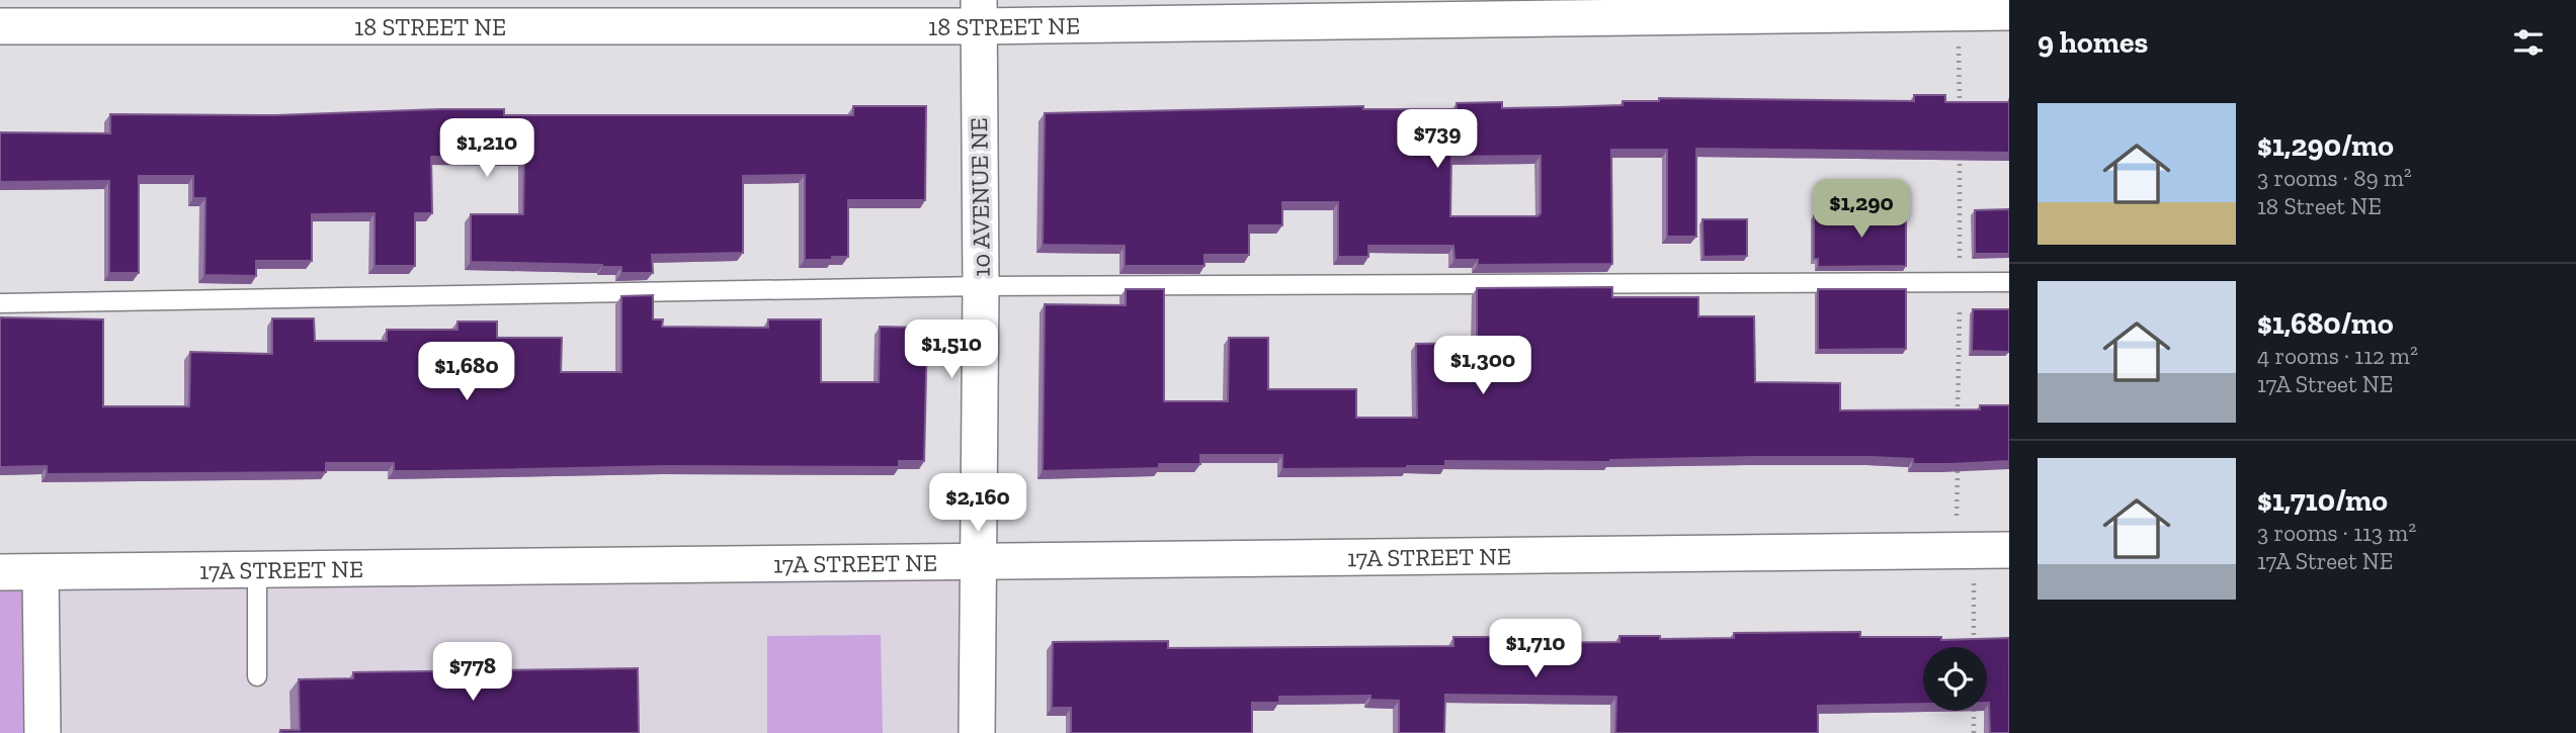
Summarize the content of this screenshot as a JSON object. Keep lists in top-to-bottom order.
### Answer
{
  "streets": {
    "street": ["18 STREET NE", "10 AVENUE NE", "17A STREET NE"]
  },
  "crossings": [
    ["18 STREET NE", "10 AVENUE NE"],
    ["10 AVENUE NE", "17A STREET NE"]
  ],
  "page": {
    "heading": "9 homes",
    "list": [
      {
        "name": "$1,290/mo",
        "note": "3 rooms · 89 m² · 18 Street NE"
      },
      {
        "name": "$1,680/mo",
        "note": "4 rooms · 112 m² · 17A Street NE"
      },
      {
        "name": "$1,710/mo",
        "note": "3 rooms · 113 m² · 17A Street NE"
      }
    ],
    "price": [
      "$739",
      "$1,210",
      "$1,290",
      "$1,510",
      "$1,300",
      "$1,680",
      "$2,160",
      "$1,710",
      "$778"
    ]
  }
}
